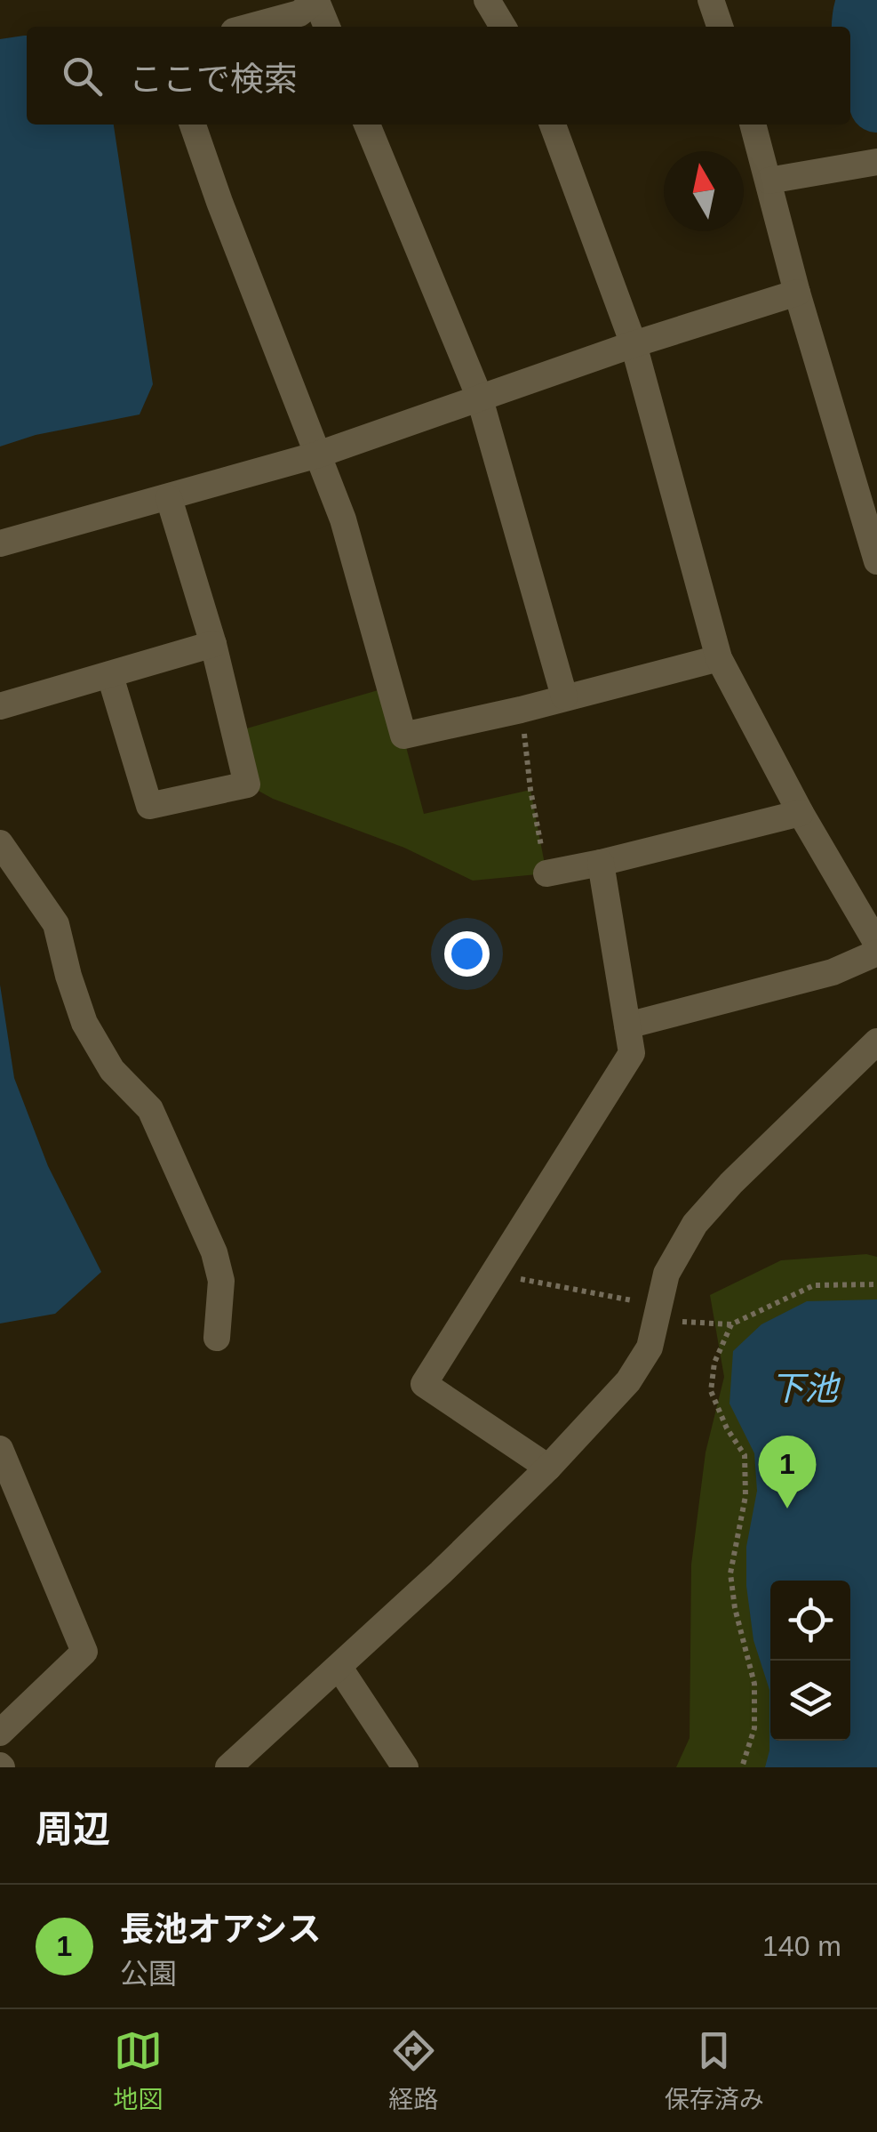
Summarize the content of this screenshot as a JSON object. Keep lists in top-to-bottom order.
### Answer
{
  "water": ["下池"],
  "north": "top",
  "page": {
    "search": "ここで検索",
    "pins": "1",
    "heading": "周辺",
    "list": [
      {
        "mark": "1",
        "name": "長池オアシス",
        "note": "公園",
        "value": "140 m"
      }
    ],
    "nav": ["地図", "経路", "保存済み"]
  }
}
